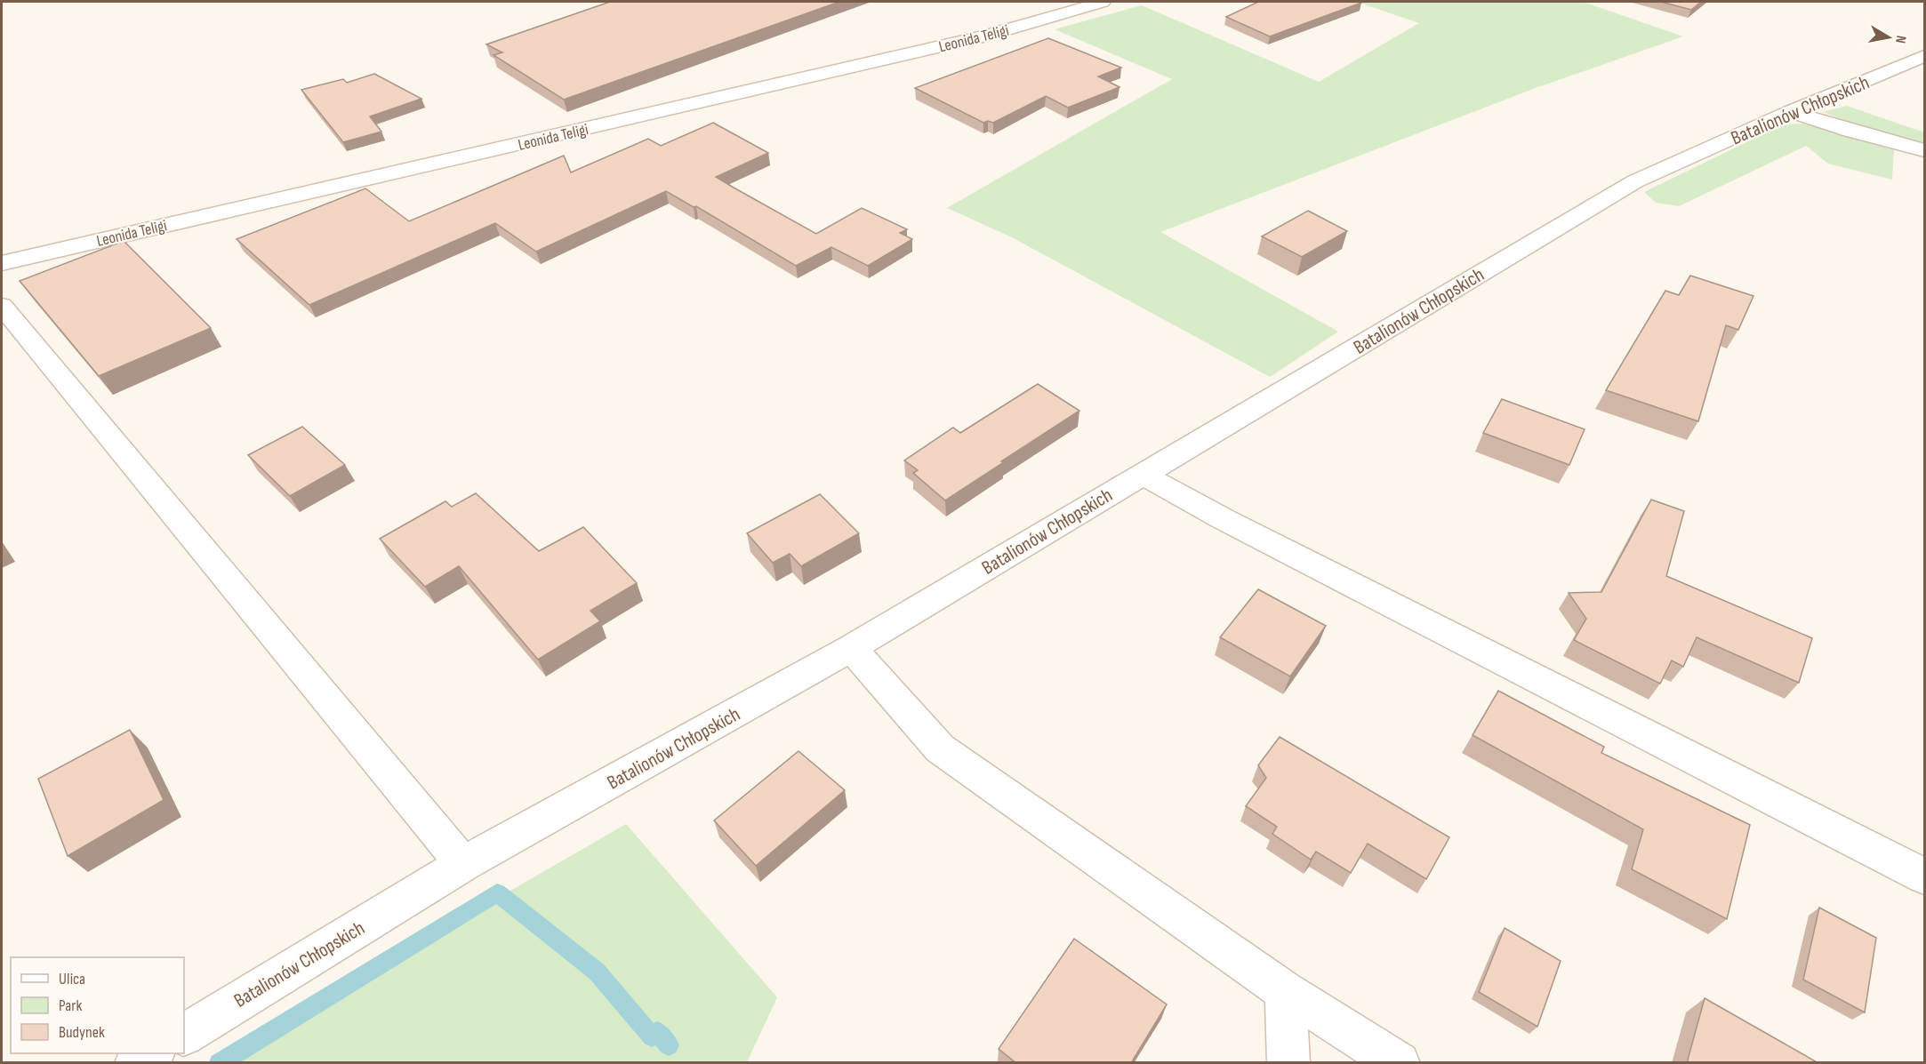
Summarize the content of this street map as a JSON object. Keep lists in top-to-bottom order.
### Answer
{
  "streets": {
    "street": ["Leonida Teligi", "Batalionów Chłopskich"]
  },
  "legend": ["Ulica", "Park", "Budynek"],
  "north": "right"
}
